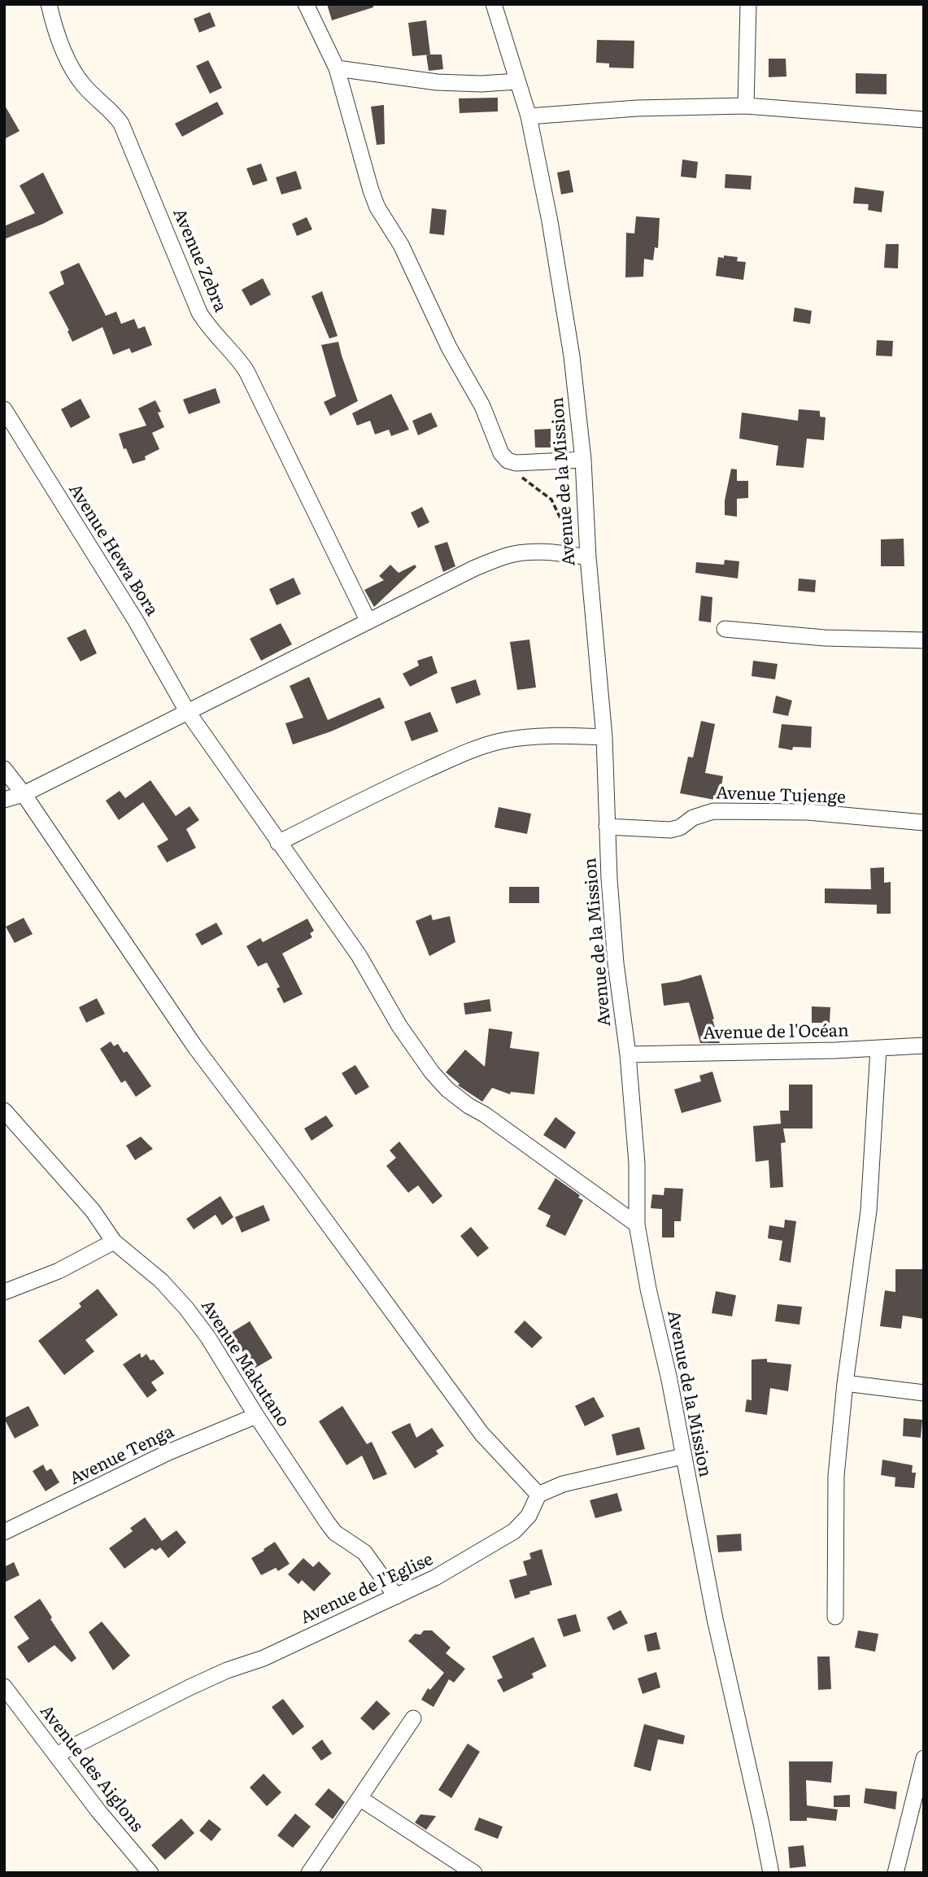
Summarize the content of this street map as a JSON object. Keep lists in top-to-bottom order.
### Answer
{
  "streets": {
    "street": [
      "Avenue Zebra",
      "Avenue de la Mission",
      "Avenue Hewa Bora",
      "Avenue Tujenge",
      "Avenue de l'Océan",
      "Avenue Makutano",
      "Avenue Tenga",
      "Avenue de l'Eglise",
      "Avenue des Aiglons"
    ]
  },
  "crossings": [
    ["Avenue de la Mission", "Avenue Hewa Bora"],
    ["Avenue de la Mission", "Avenue Tujenge"],
    ["Avenue de la Mission", "Avenue de l'Océan"],
    ["Avenue Makutano", "Avenue Tenga"],
    ["Avenue Makutano", "Avenue de l'Eglise"],
    ["Avenue de l'Eglise", "Avenue des Aiglons"]
  ]
}
